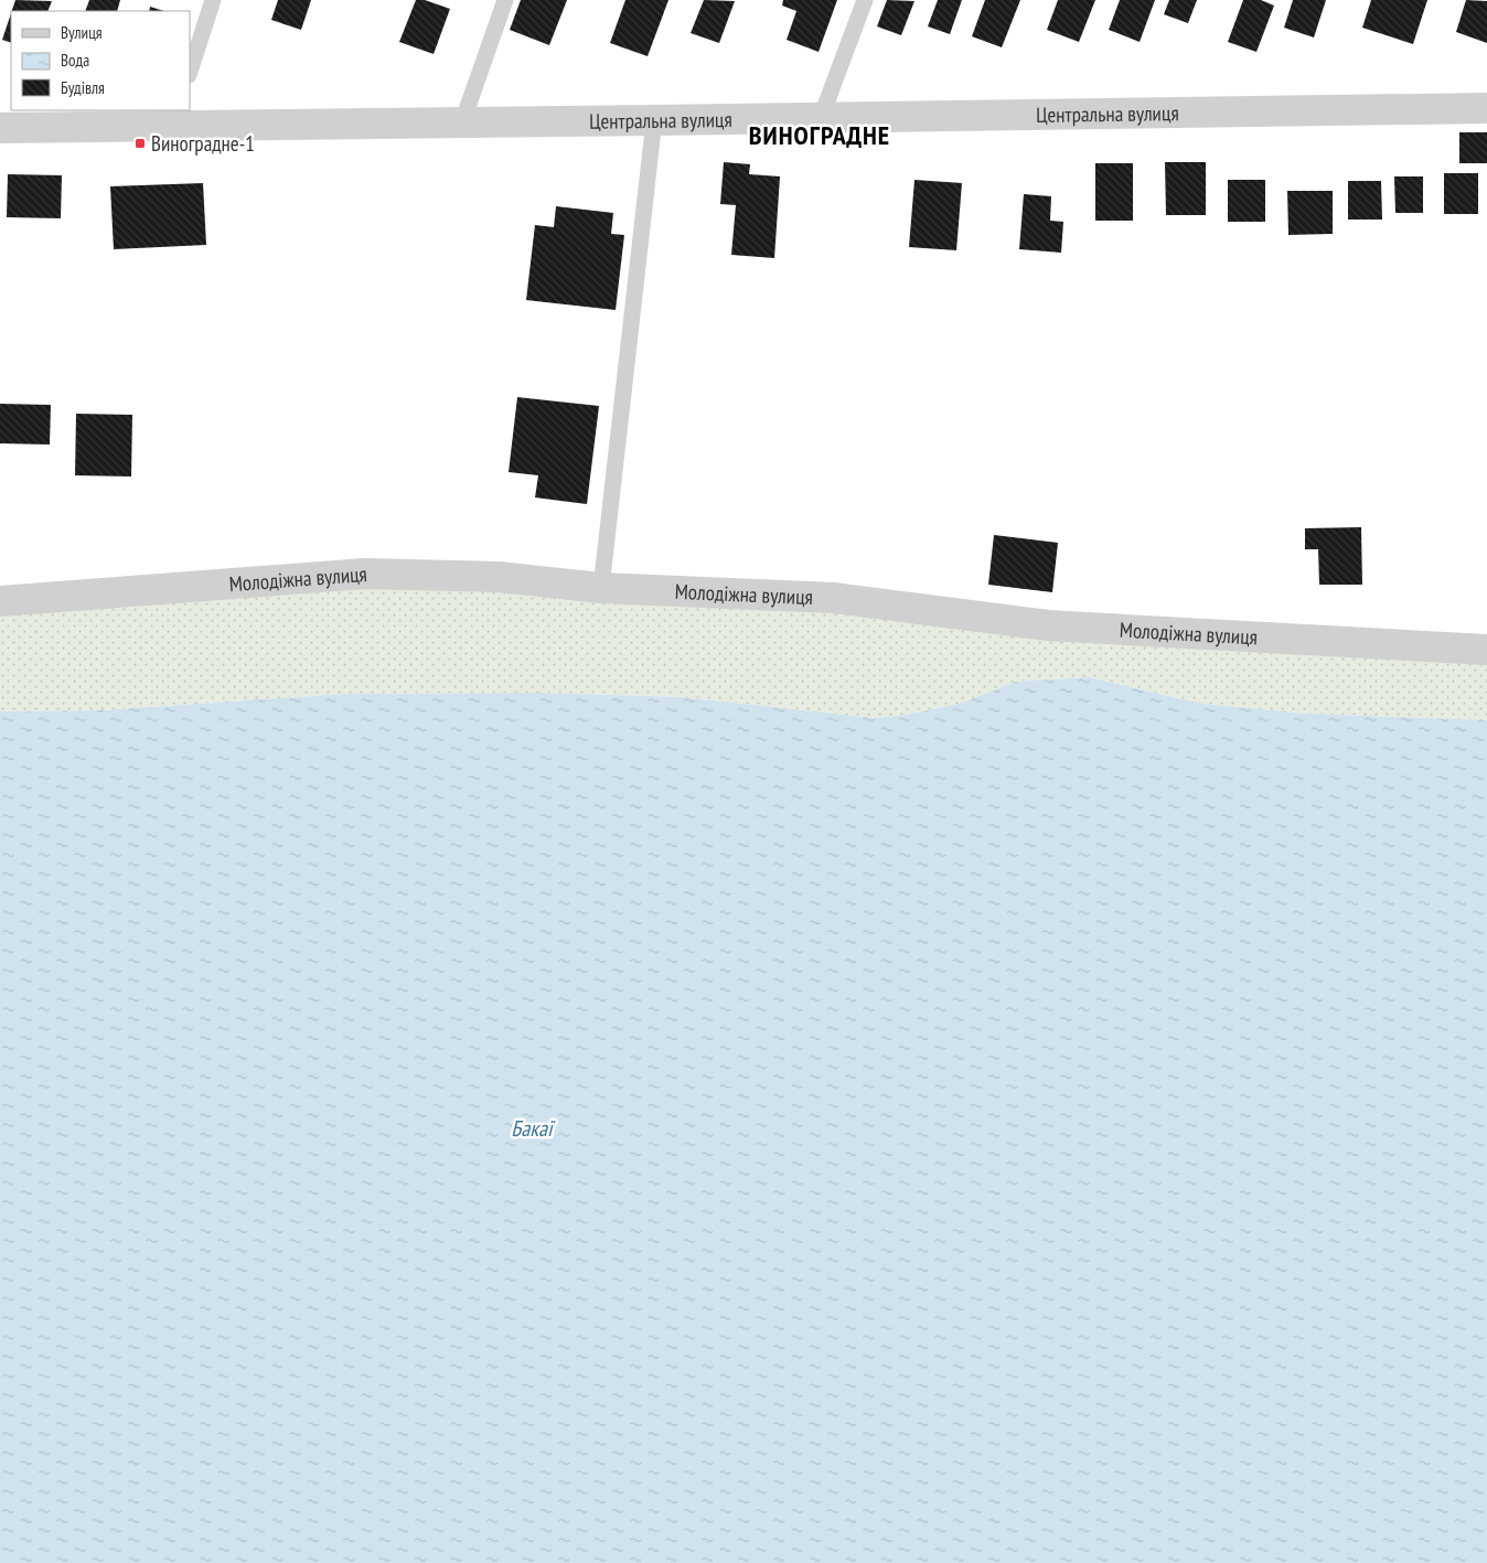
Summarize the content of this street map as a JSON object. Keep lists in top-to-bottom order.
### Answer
{
  "streets": {
    "street": ["Центральна вулиця", "Молодіжна вулиця"]
  },
  "districts": ["ВИНОГРАДНЕ"],
  "water": ["Бакаї"],
  "places": {
    "transit": ["Виноградне-1"]
  },
  "legend": ["Вулиця", "Вода", "Будівля"]
}
